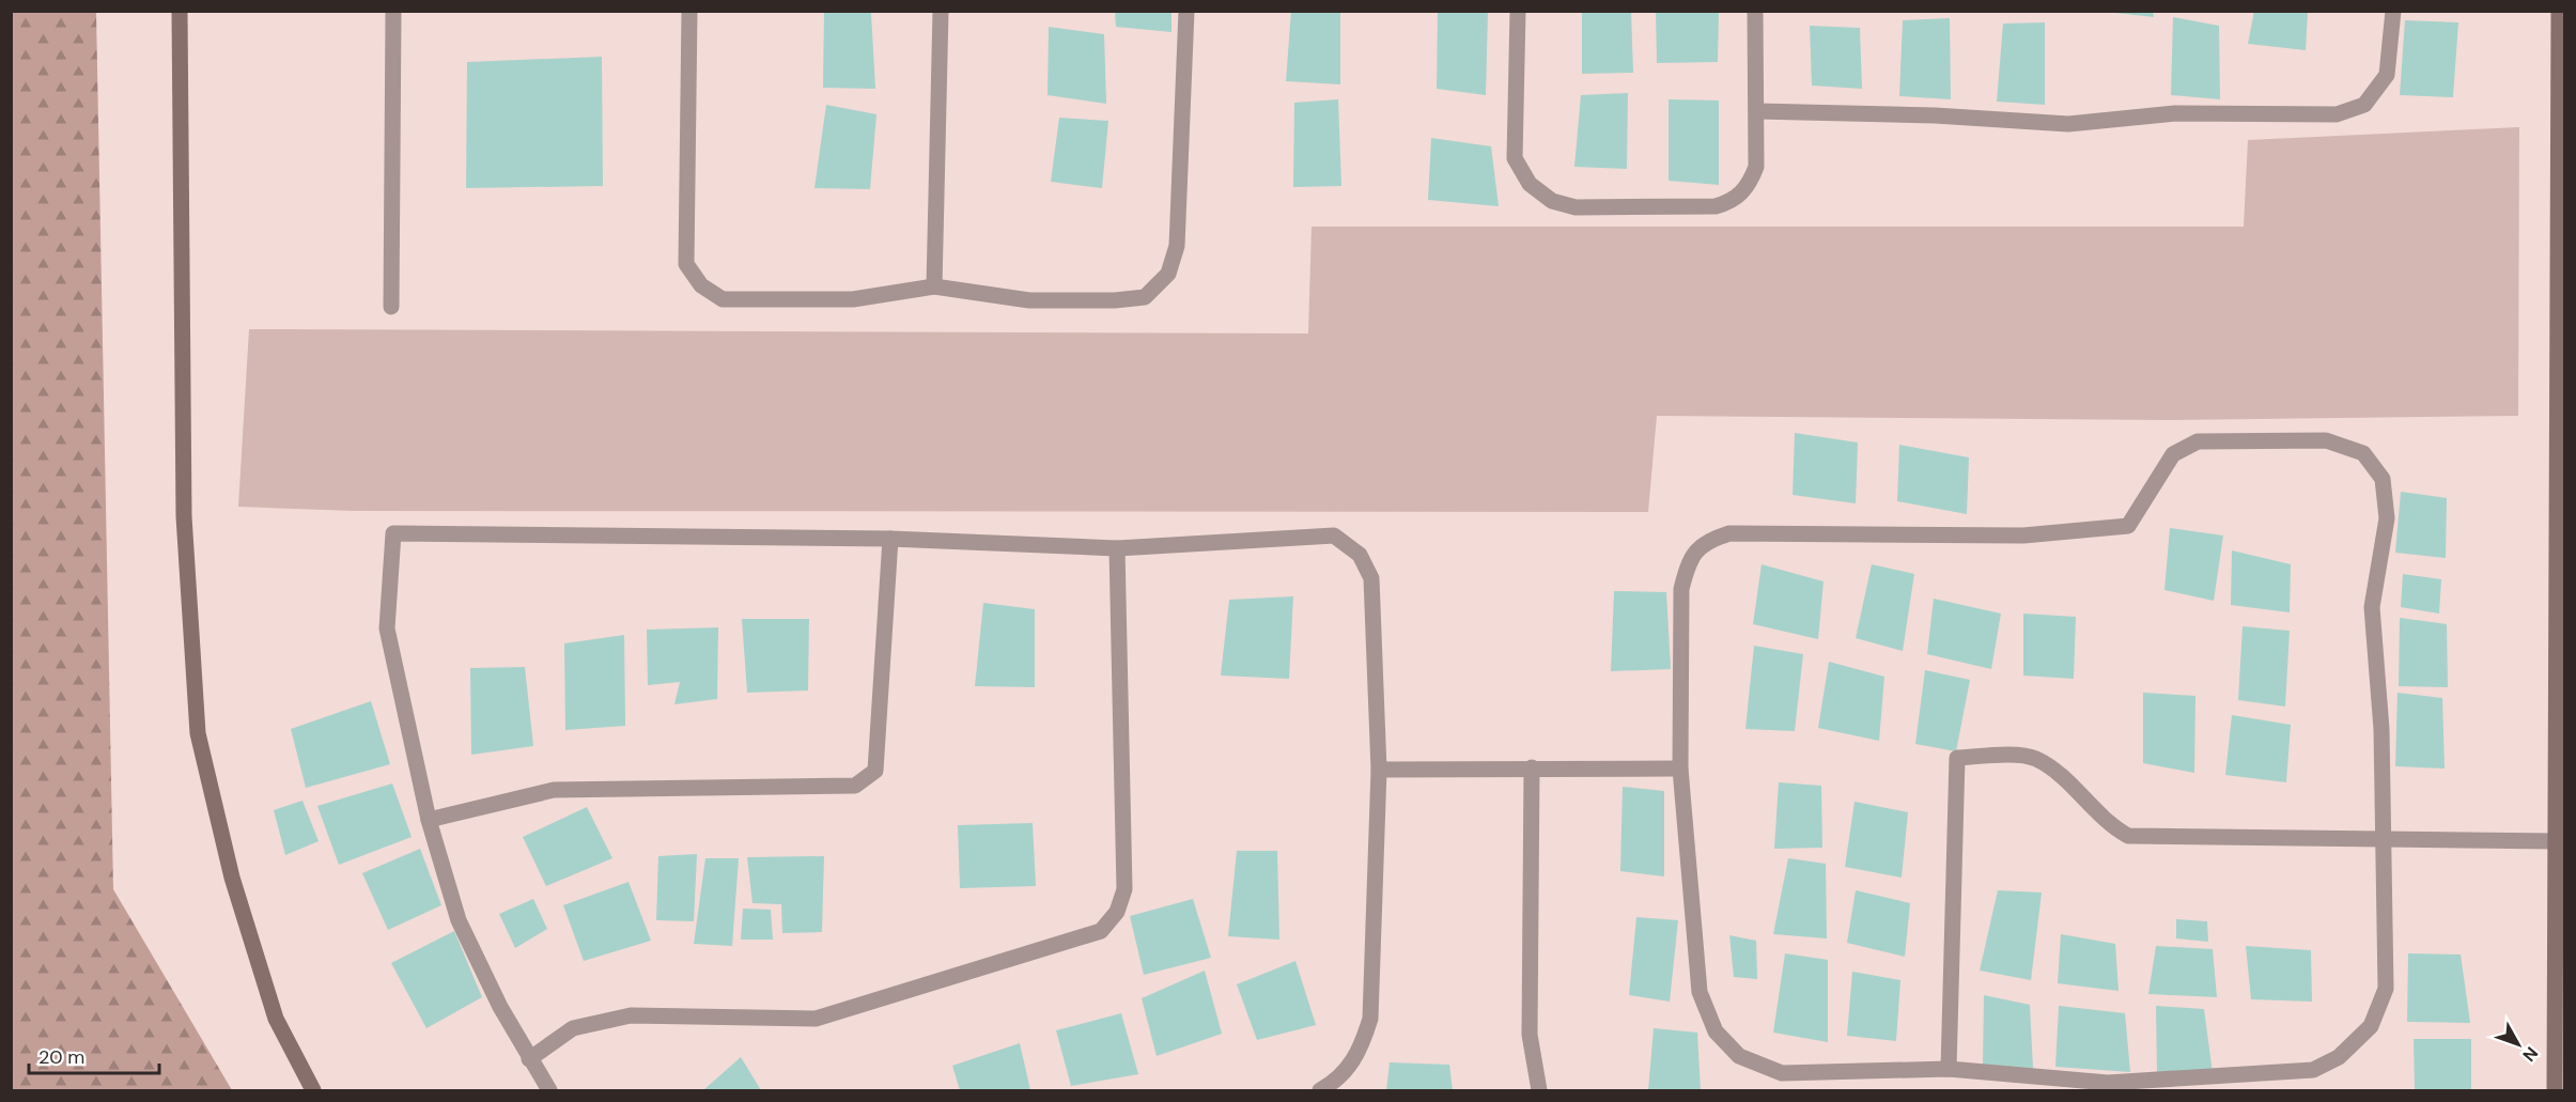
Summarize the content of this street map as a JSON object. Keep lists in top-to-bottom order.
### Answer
{
  "scale_bar": "20 m",
  "north": "bottom right"
}
